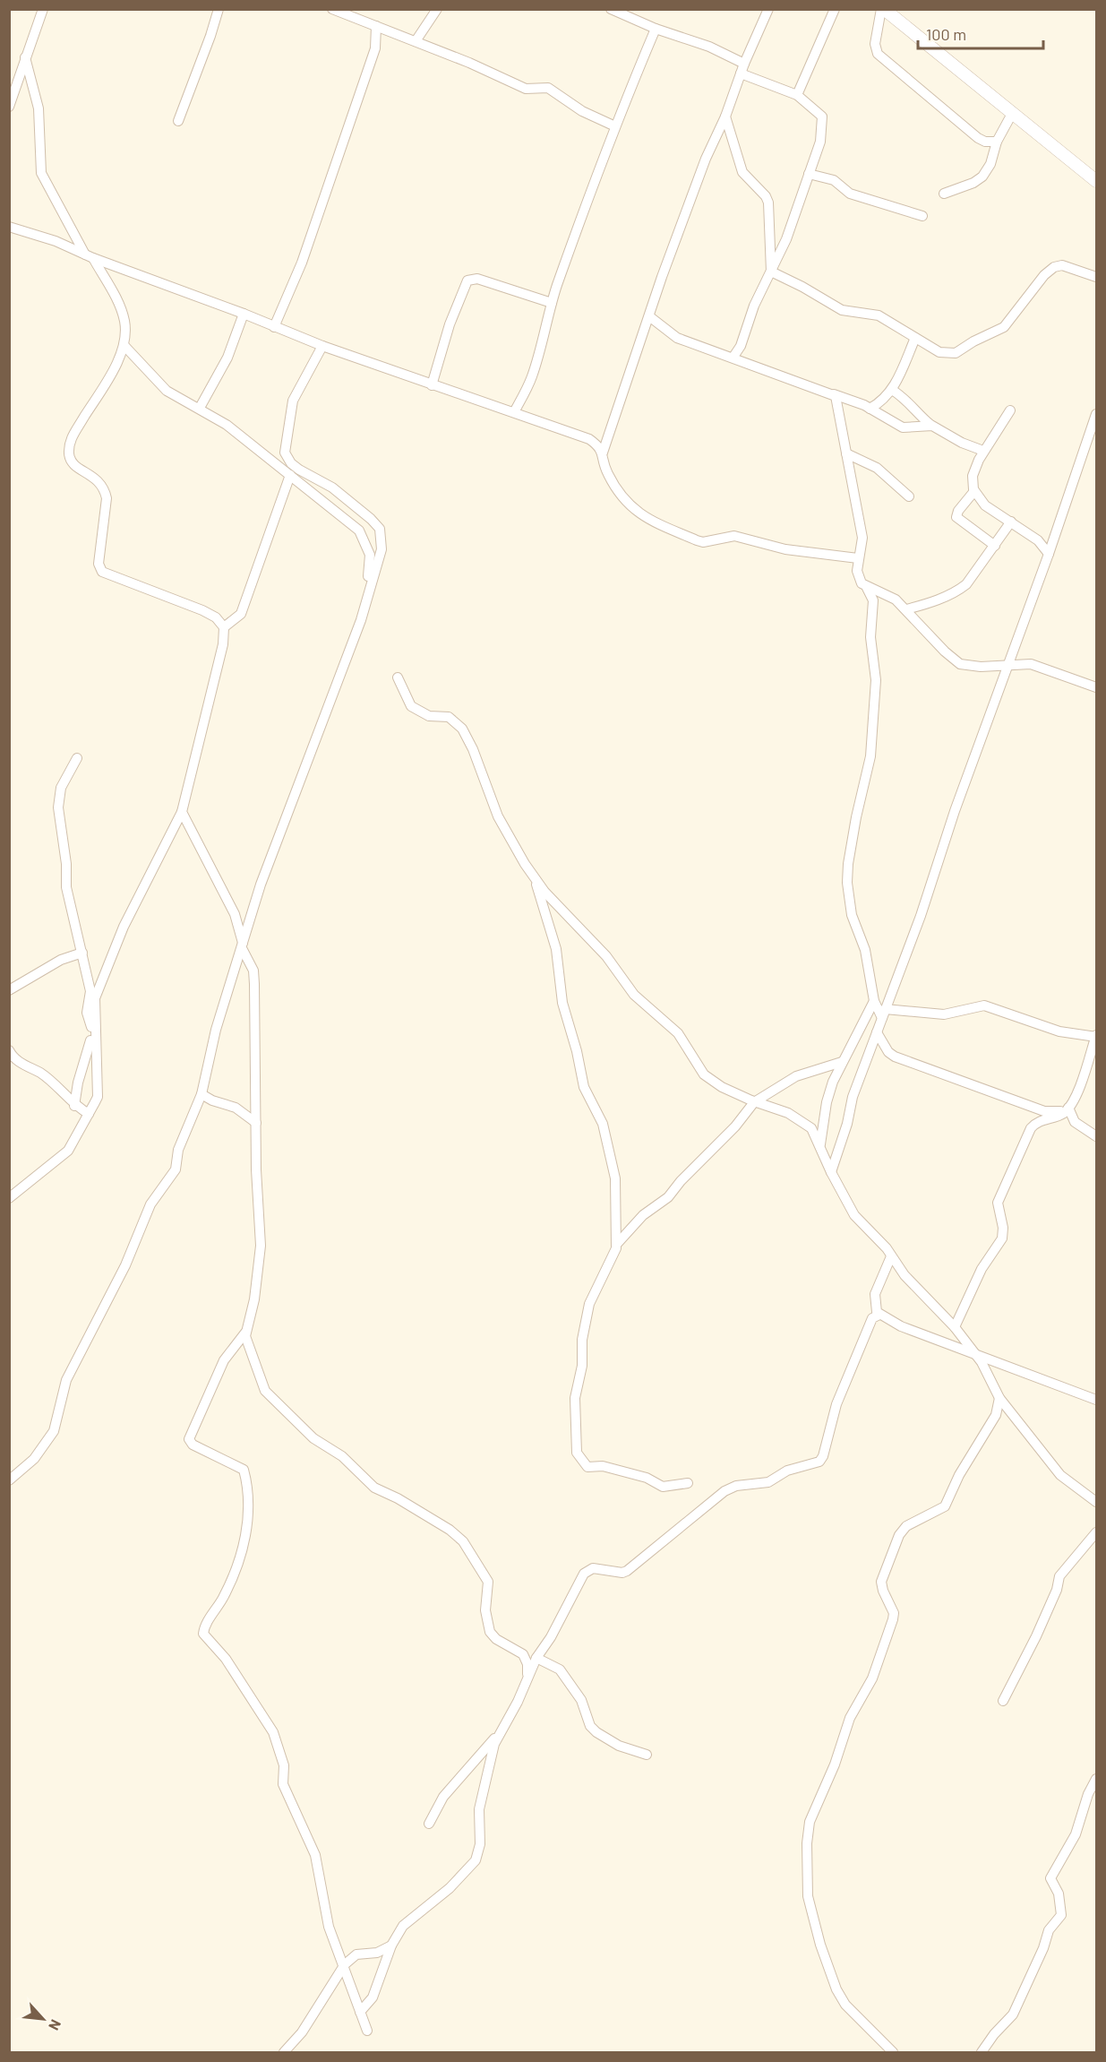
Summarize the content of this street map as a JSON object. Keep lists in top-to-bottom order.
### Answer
{
  "scale_bar": "100 m",
  "north": "bottom right"
}
